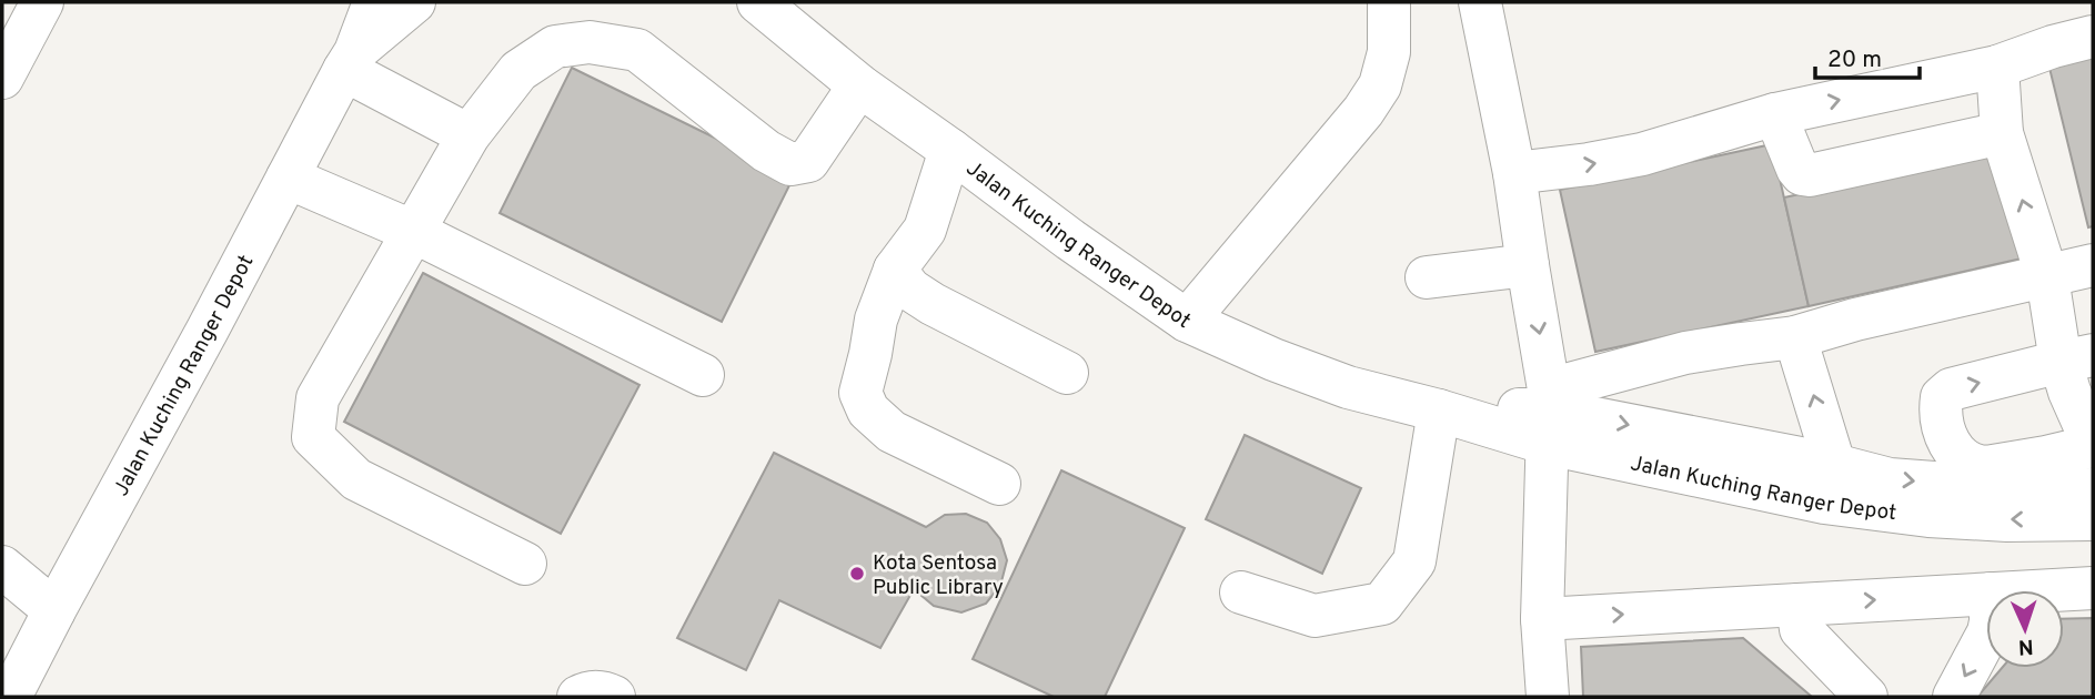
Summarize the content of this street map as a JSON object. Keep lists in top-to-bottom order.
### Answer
{
  "streets": {
    "street": ["Jalan Kuching Ranger Depot"]
  },
  "places": ["Kota Sentosa Public Library"],
  "scale_bar": "20 m",
  "north": "bottom"
}
